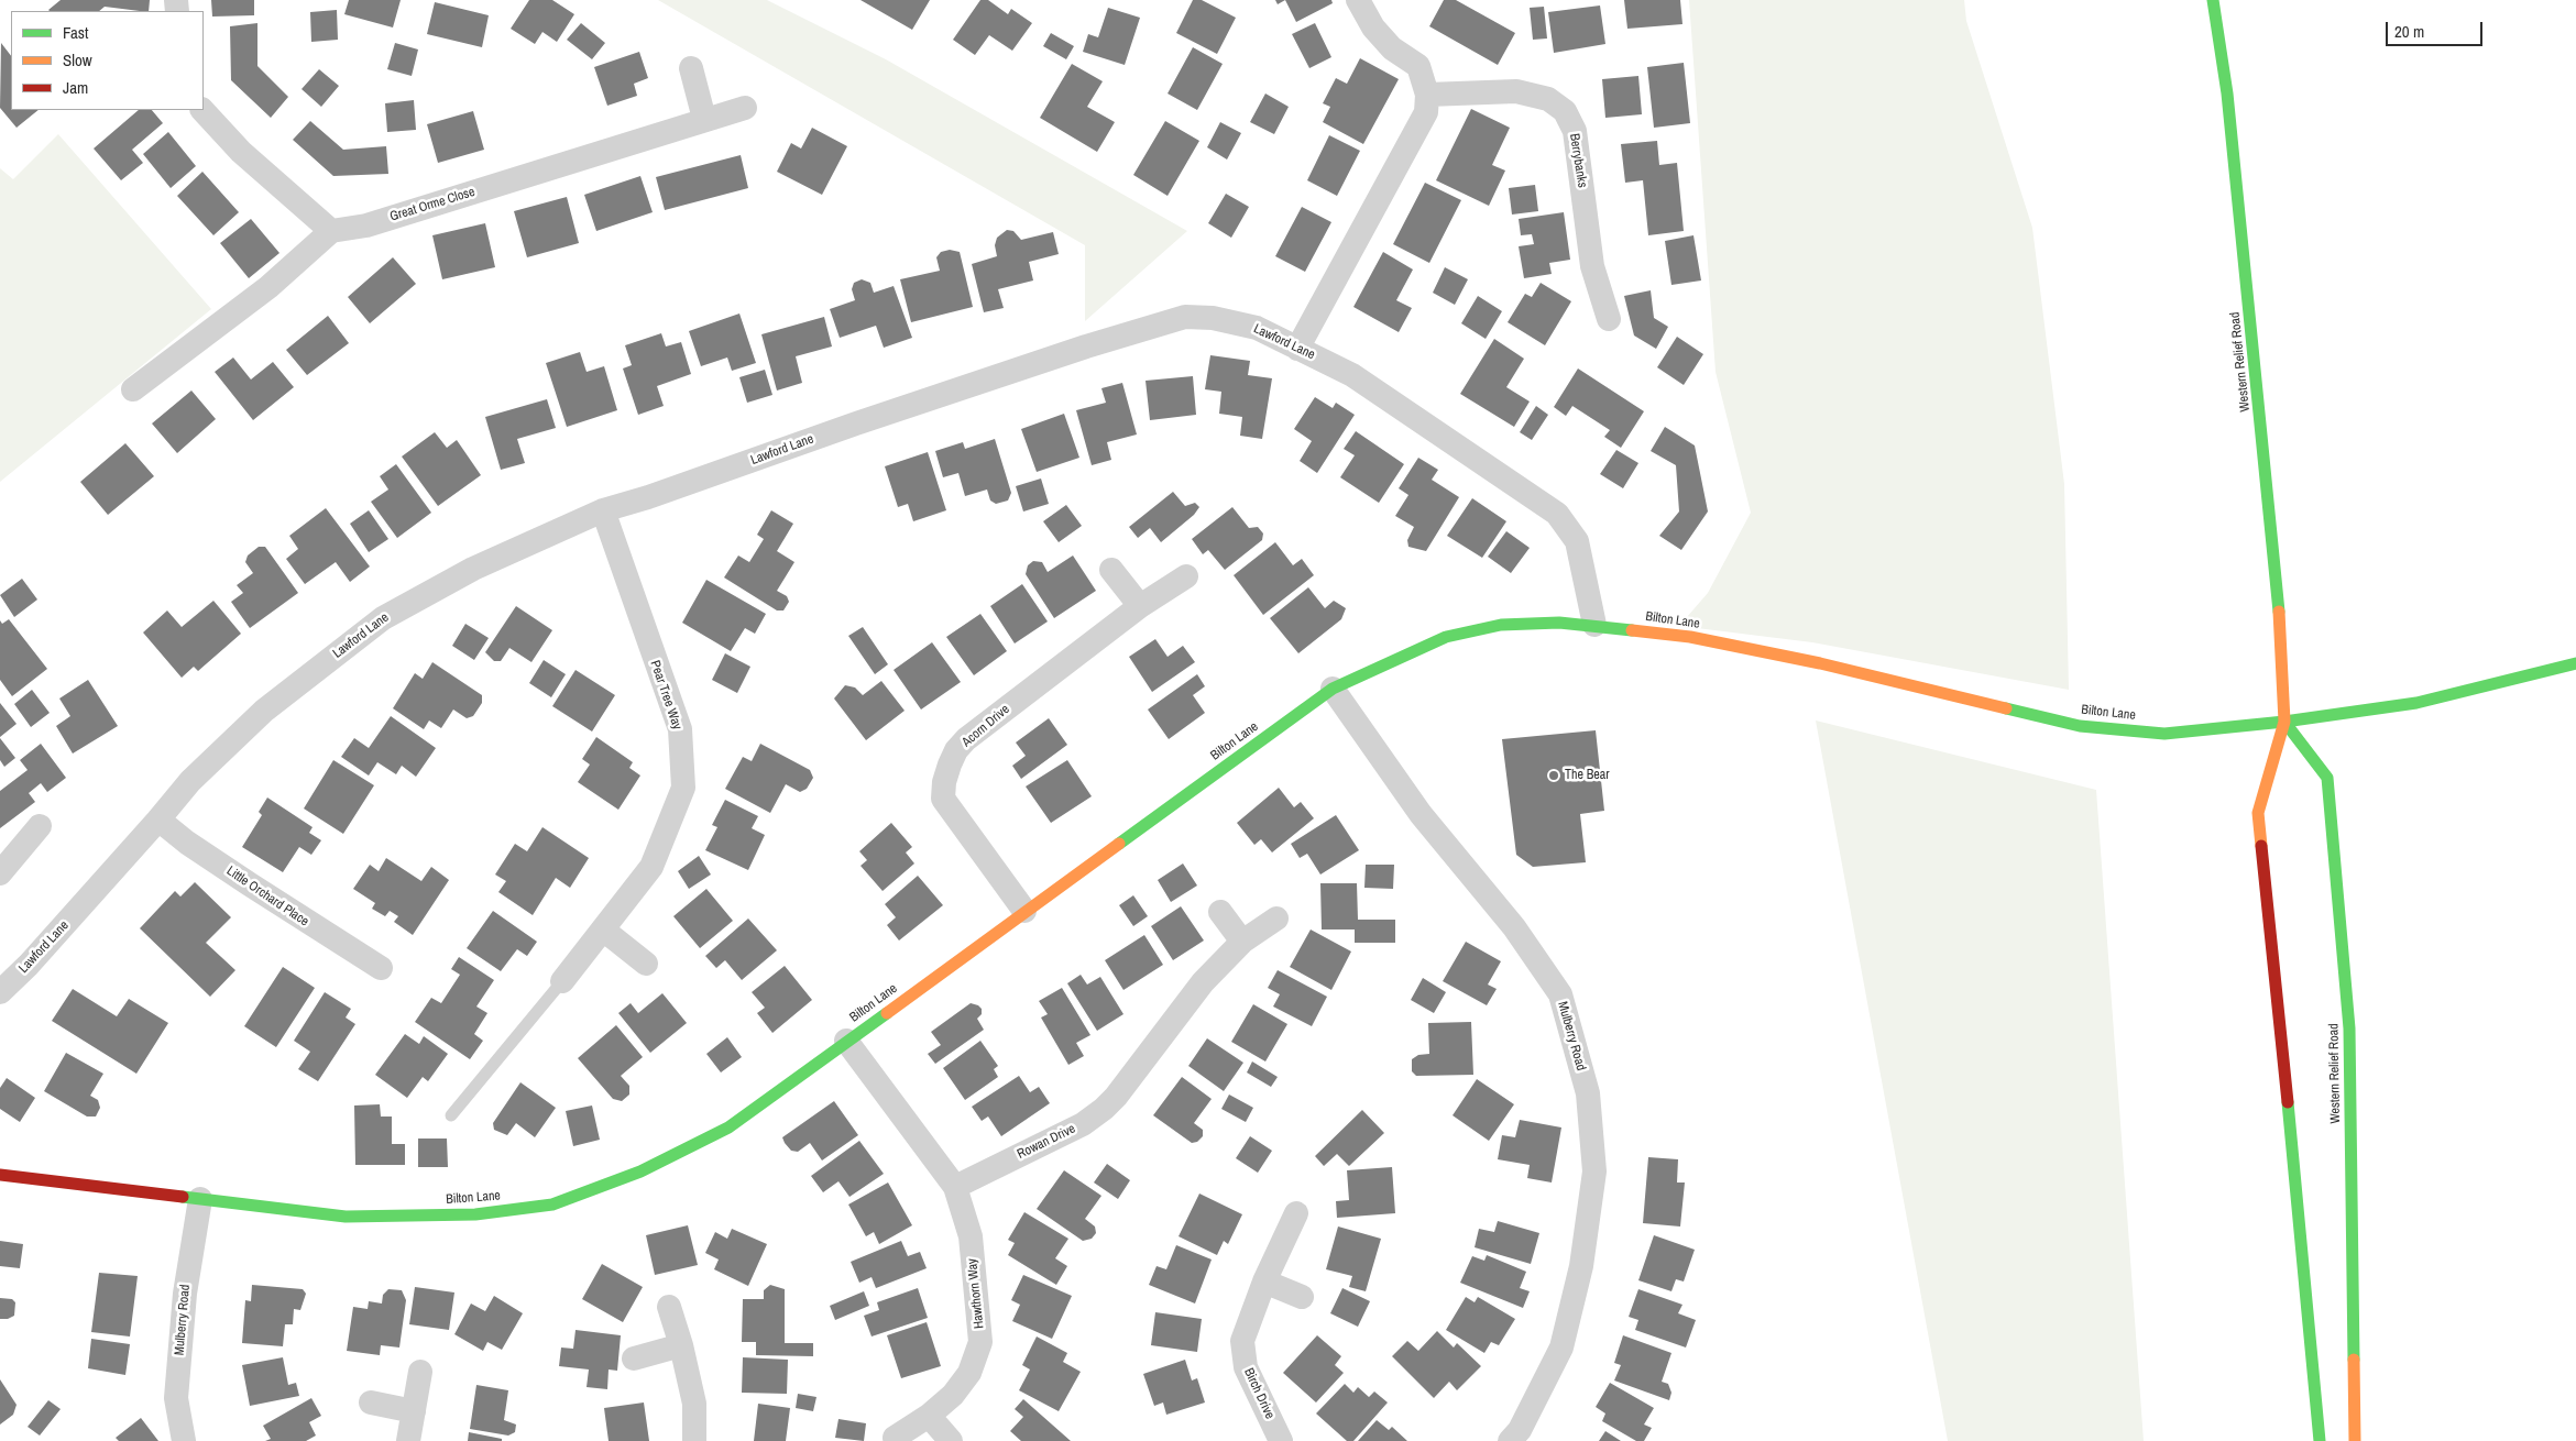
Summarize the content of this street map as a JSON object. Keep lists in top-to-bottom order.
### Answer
{
  "streets": {
    "main road": ["Western Relief Road", "Bilton Lane"],
    "street": [
      "Berrybanks",
      "Great Orme Close",
      "Lawford Lane",
      "Pear Tree Way",
      "Acorn Drive",
      "Little Orchard Place",
      "Mulberry Road",
      "Rowan Drive",
      "Hawthorn Way",
      "Birch Drive"
    ]
  },
  "crossings": [
    ["Lawford Lane", "Bilton Lane"],
    ["Lawford Lane", "Pear Tree Way"],
    ["Lawford Lane", "Little Orchard Place"],
    ["Western Relief Road", "Bilton Lane"],
    ["Bilton Lane", "Acorn Drive"],
    ["Bilton Lane", "Mulberry Road"],
    ["Rowan Drive", "Hawthorn Way"]
  ],
  "places": ["The Bear"],
  "legend": ["Fast", "Slow", "Jam"],
  "scale_bar": "20 m"
}
